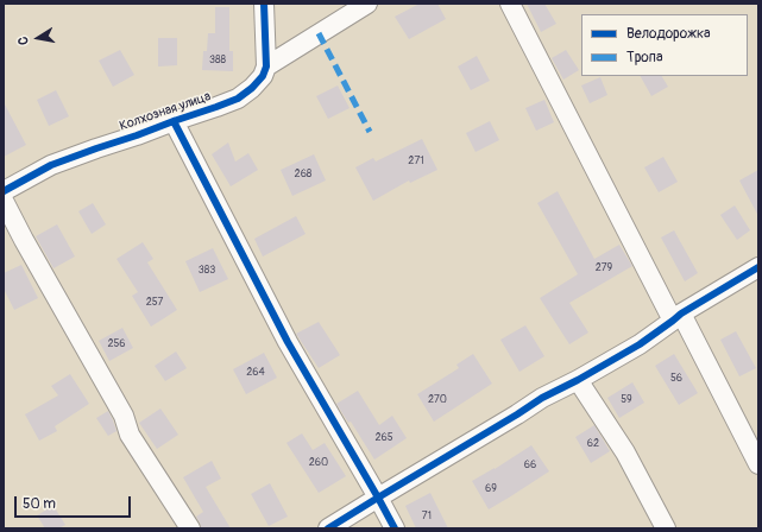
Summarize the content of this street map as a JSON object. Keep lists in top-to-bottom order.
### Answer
{
  "streets": {
    "street": ["Колхозная улица"]
  },
  "house_numbers": [
    "388",
    "271",
    "268",
    "279",
    "383",
    "257",
    "256",
    "264",
    "56",
    "270",
    "59",
    "265",
    "62",
    "260",
    "66",
    "69",
    "71"
  ],
  "legend": ["Велодорожка", "Тропа"],
  "scale_bar": "50 m",
  "north": "left"
}
